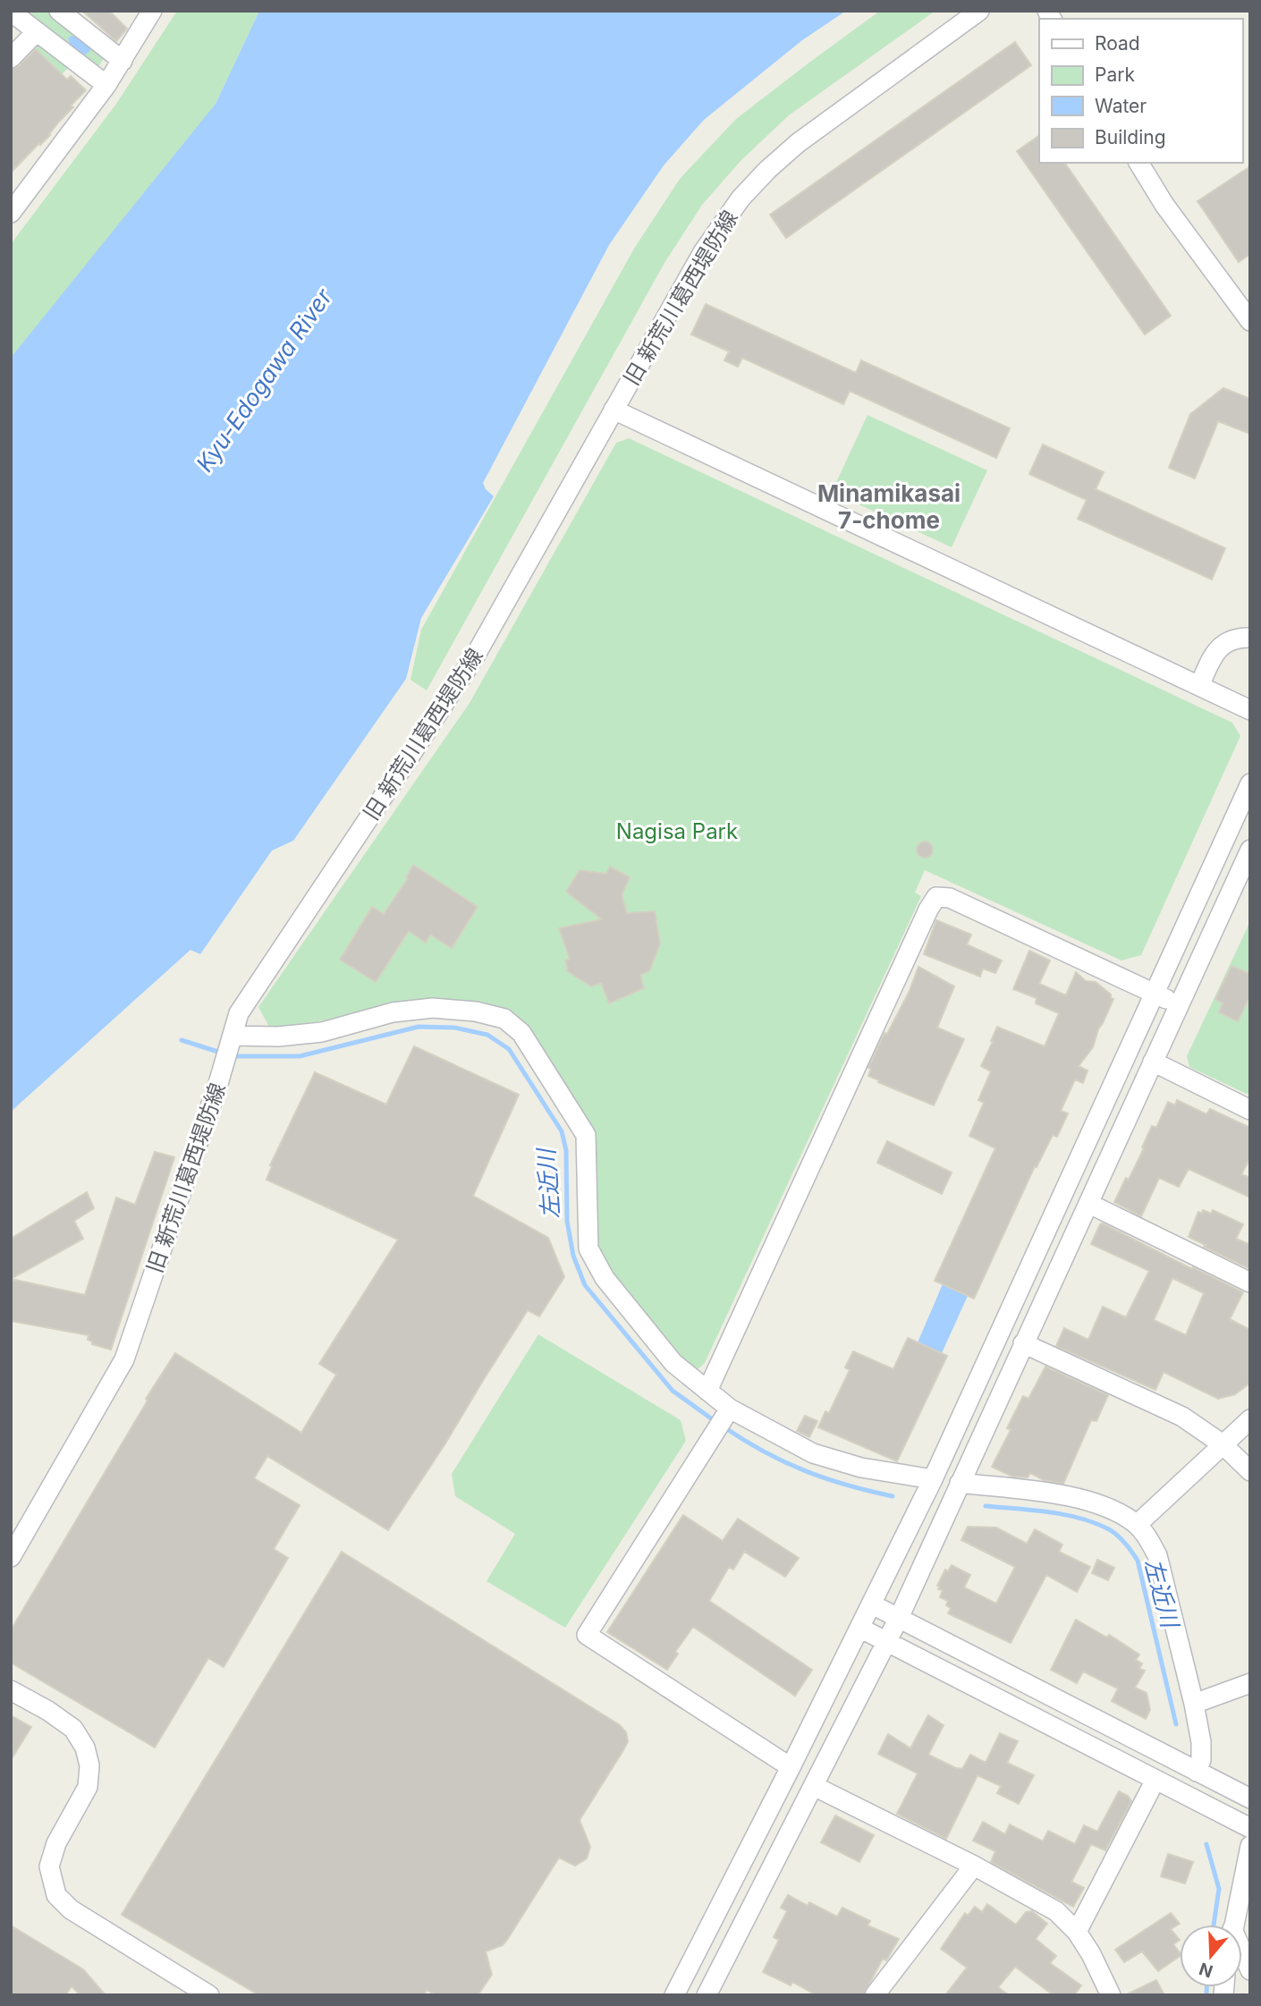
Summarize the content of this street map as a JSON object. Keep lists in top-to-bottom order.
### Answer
{
  "streets": {
    "street": ["旧 新荒川葛西堤防線"]
  },
  "districts": ["Minamikasai 7-chome"],
  "water": ["Kyu-Edogawa River", "左近川"],
  "parks": ["Nagisa Park"],
  "legend": [
    "Road",
    "Park",
    "Water",
    "Building"
  ],
  "north": "bottom"
}
